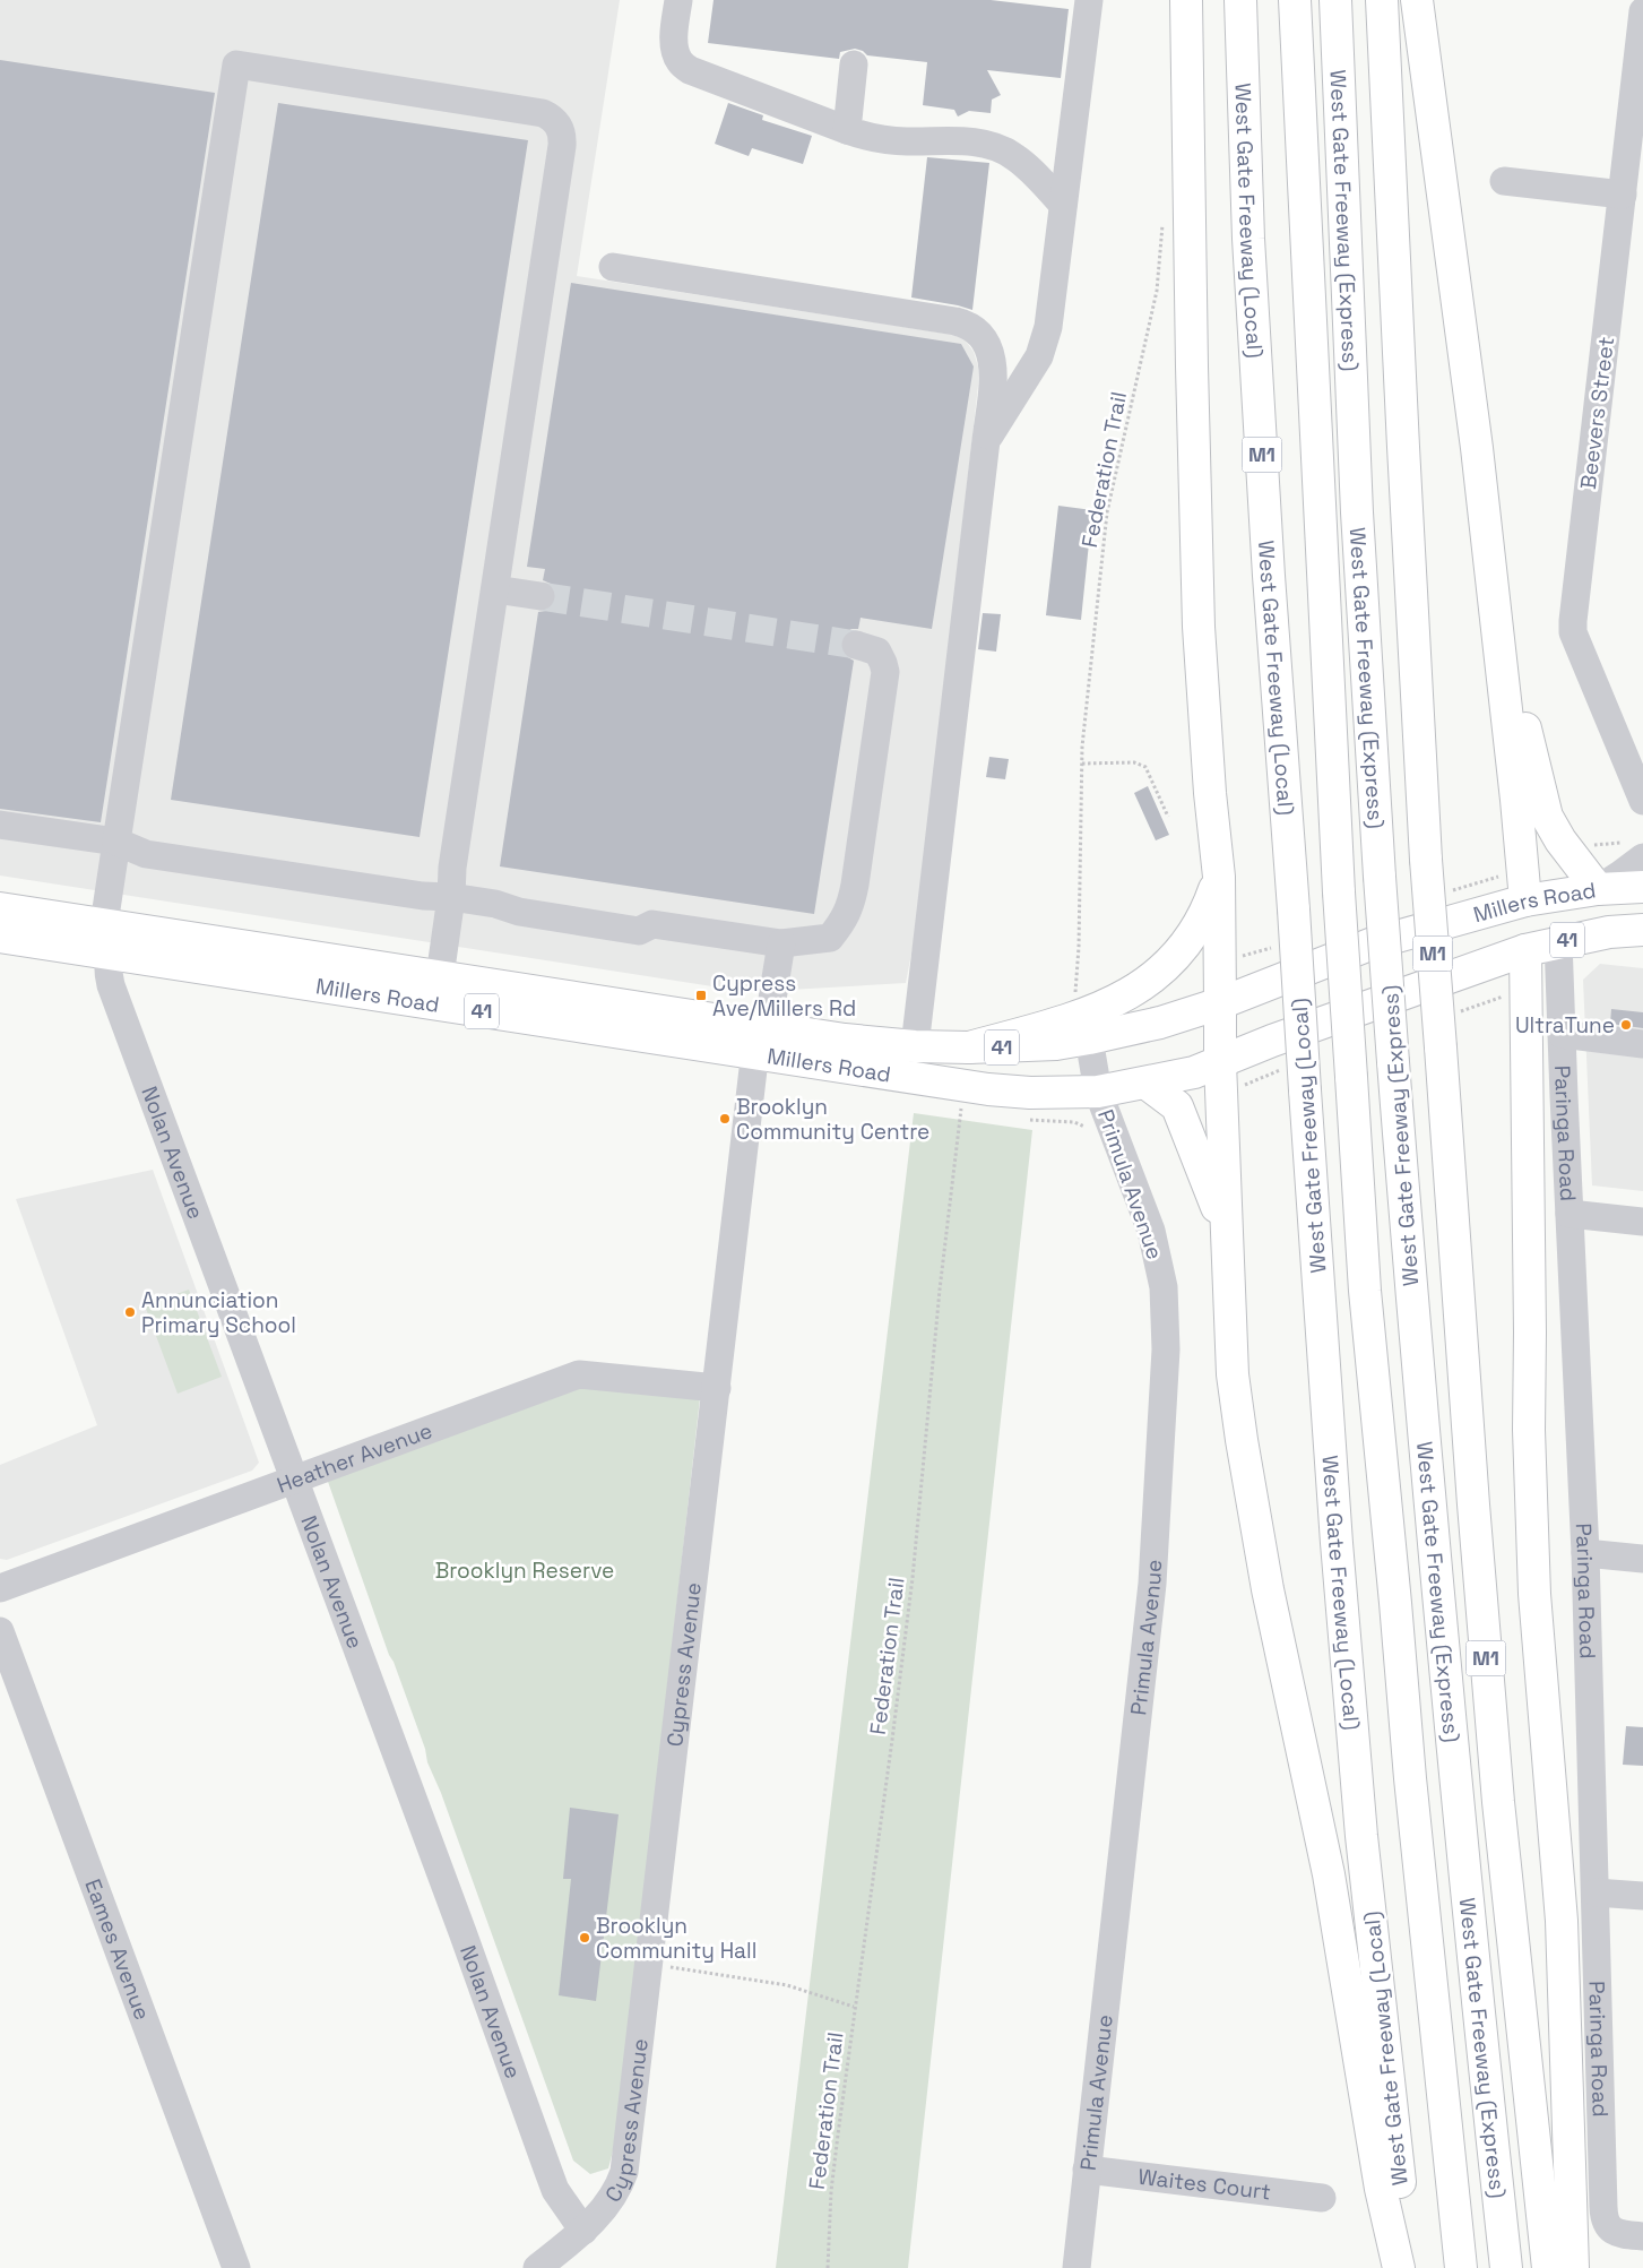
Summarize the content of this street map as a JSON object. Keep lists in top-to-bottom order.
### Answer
{
  "streets": {
    "main road": [
      "West Gate Freeway (Local)",
      "West Gate Freeway (Express)",
      "M1",
      "Millers Road",
      "41"
    ],
    "street": [
      "Beevers Street",
      "Paringa Road",
      "Nolan Avenue",
      "Primula Avenue",
      "Heather Avenue",
      "Cypress Avenue",
      "Eames Avenue",
      "Waites Court"
    ],
    "path": ["Federation Trail"]
  },
  "crossings": [
    ["Federation Trail", "Millers Road"],
    ["Millers Road", "Paringa Road"],
    ["Millers Road", "Nolan Avenue"],
    ["Millers Road", "Primula Avenue"],
    ["Millers Road", "Cypress Avenue"],
    ["Nolan Avenue", "Heather Avenue"],
    ["Nolan Avenue", "Cypress Avenue"],
    ["Primula Avenue", "Waites Court"],
    ["Heather Avenue", "Cypress Avenue"]
  ],
  "parks": ["Brooklyn Reserve"],
  "places": {
    "transit": ["Cypress Ave/Millers Rd"],
    "other": [
      "UltraTune",
      "Brooklyn Community Centre",
      "Annunciation Primary School",
      "Brooklyn Community Hall"
    ]
  }
}
